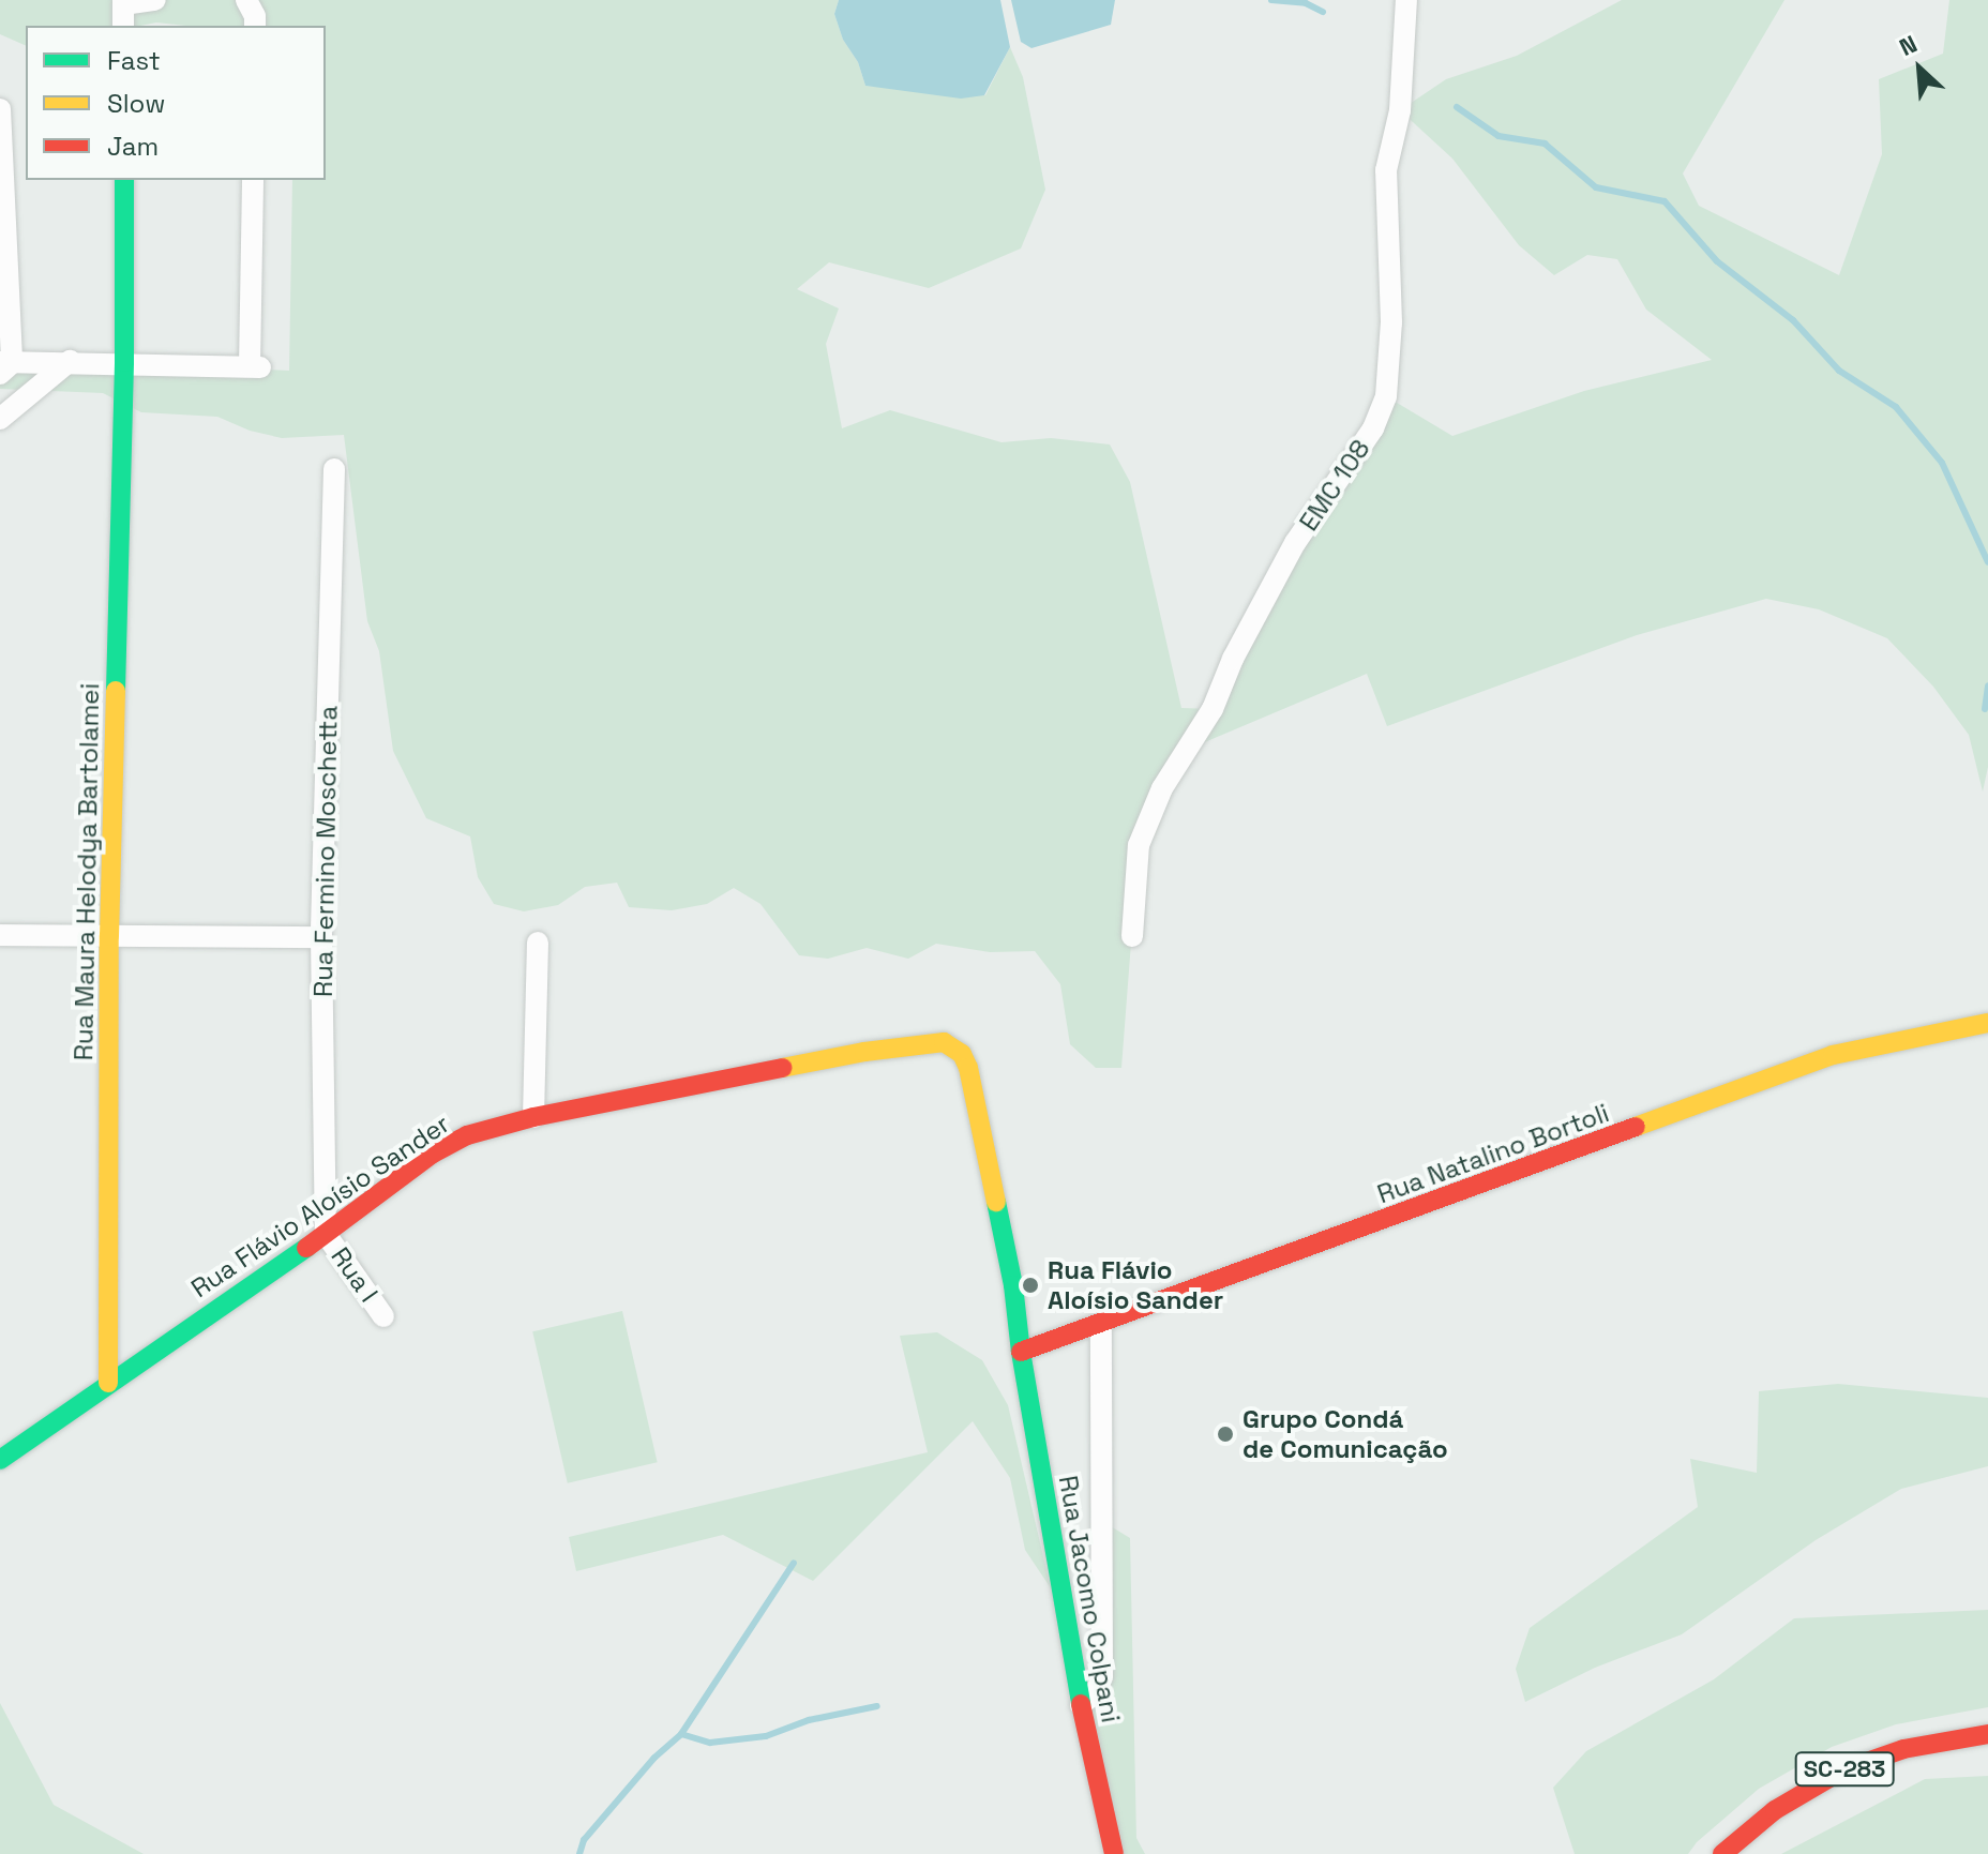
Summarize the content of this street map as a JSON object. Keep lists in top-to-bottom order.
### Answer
{
  "streets": {
    "street": [
      "EMC 108",
      "Rua Fermino Moschetta",
      "Rua Maura Helodya Bartolamei",
      "Rua Natalino Bortoli",
      "Rua Flávio Aloísio Sander",
      "Rua I",
      "Rua Jacomo Colpani",
      "SC-283"
    ]
  },
  "crossings": [
    ["Rua Fermino Moschetta", "Rua Flávio Aloísio Sander"],
    ["Rua Fermino Moschetta", "Rua I"],
    ["Rua Maura Helodya Bartolamei", "Rua Flávio Aloísio Sander"],
    ["Rua Natalino Bortoli", "Rua Flávio Aloísio Sander"],
    ["Rua Natalino Bortoli", "Rua Jacomo Colpani"],
    ["Rua Flávio Aloísio Sander", "Rua I"],
    ["Rua Flávio Aloísio Sander", "Rua Jacomo Colpani"]
  ],
  "places": ["Rua Flávio Aloísio Sander", "Grupo Condá de Comunicação"],
  "legend": ["Fast", "Slow", "Jam"],
  "north": "top left"
}
